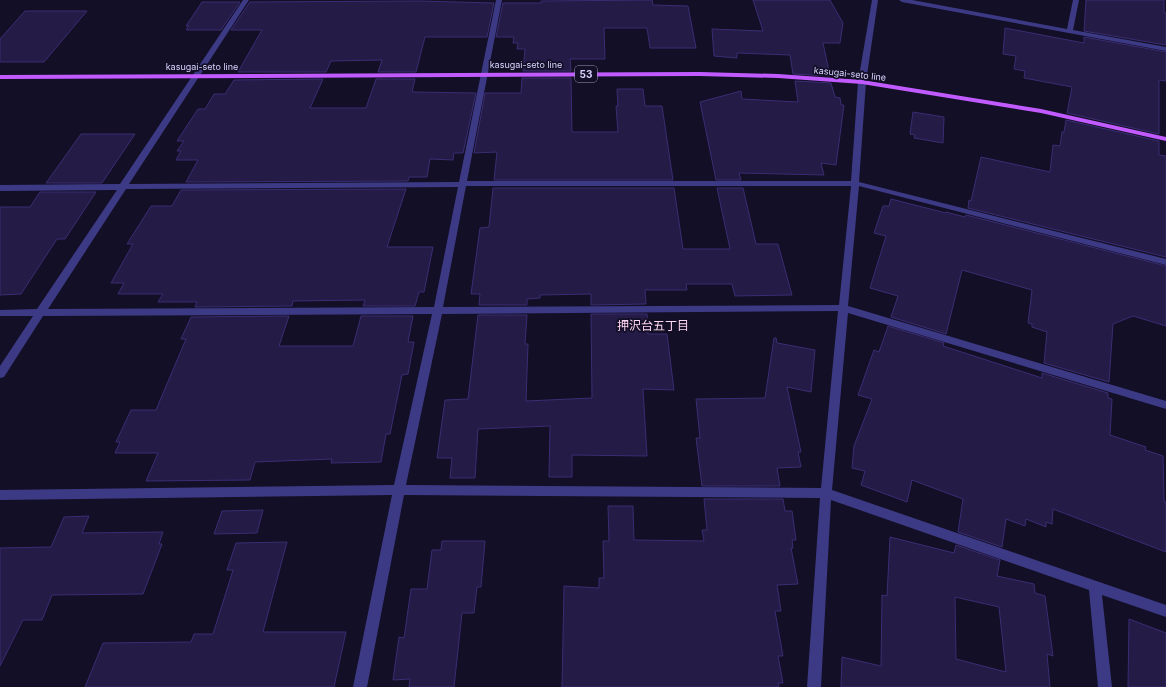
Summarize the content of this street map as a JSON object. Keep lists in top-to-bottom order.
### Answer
{
  "streets": {
    "main road": ["kasugai-seto line", "53"]
  },
  "districts": ["押沢台五丁目"]
}
